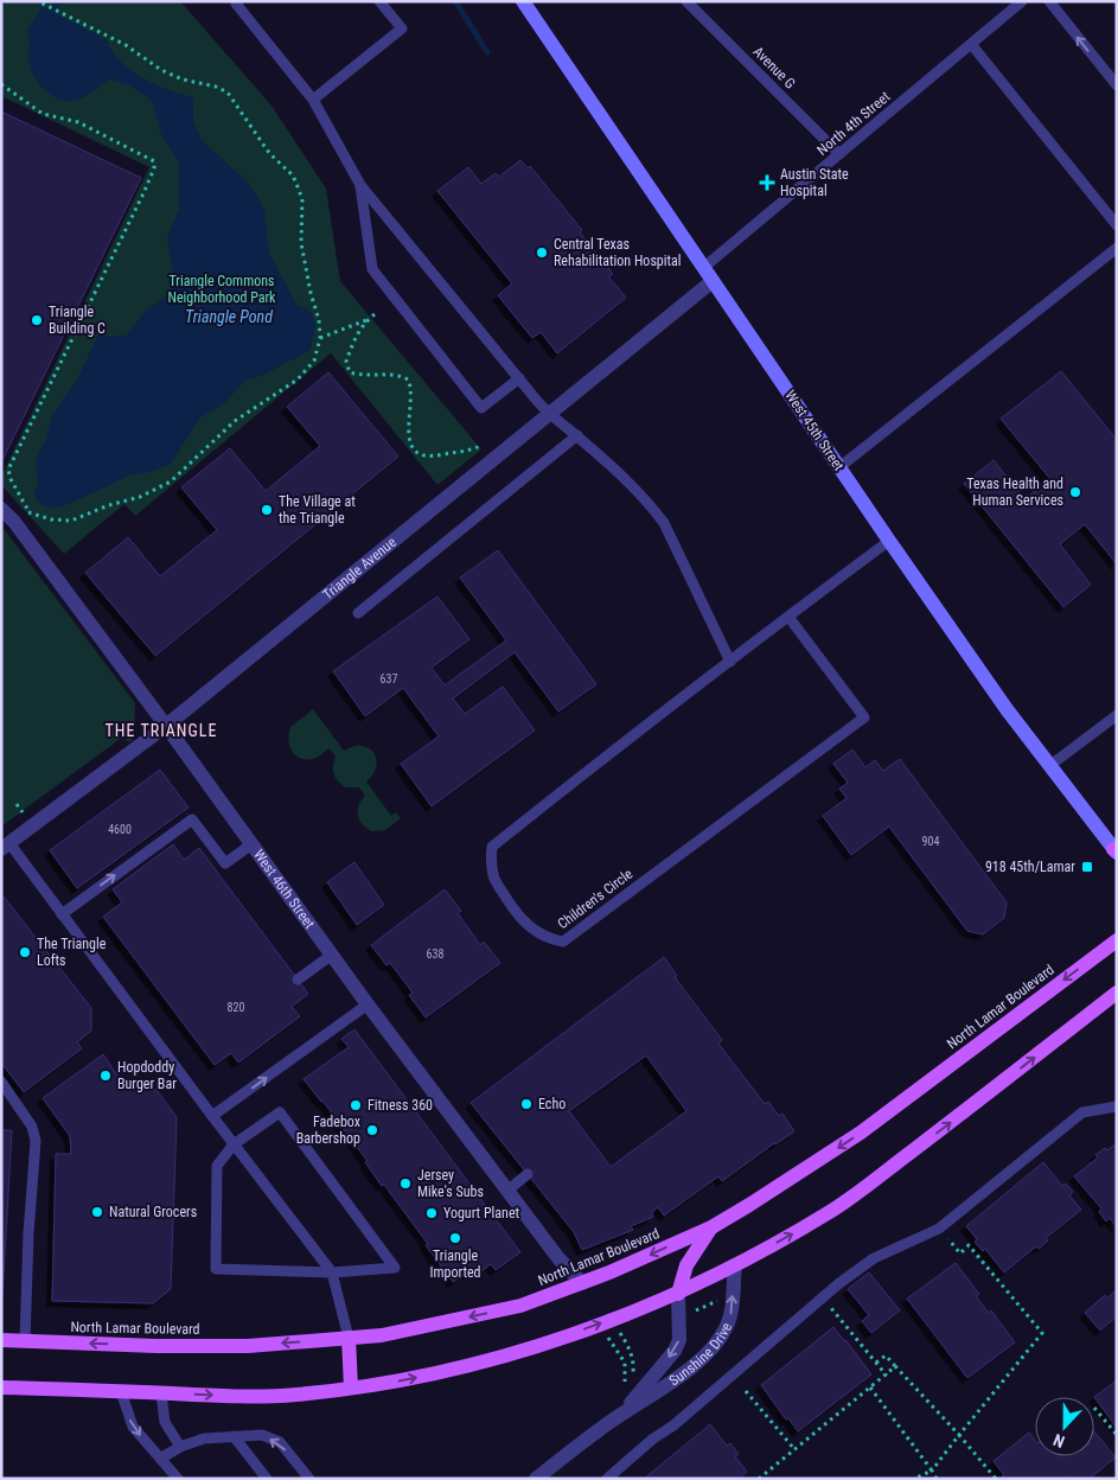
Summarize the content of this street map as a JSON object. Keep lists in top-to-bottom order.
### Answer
{
  "streets": {
    "main road": ["West 45th Street", "North Lamar Boulevard"],
    "street": ["Triangle Avenue", "West 46th Street", "Sunshine Drive"],
    "lane": ["Avenue G", "North 4th Street", "Children's Circle"]
  },
  "crossings": [
    ["Avenue G", "North 4th Street"],
    ["North 4th Street", "West 45th Street"],
    ["West 45th Street", "Triangle Avenue"],
    ["West 45th Street", "Children's Circle"],
    ["Triangle Avenue", "West 46th Street"],
    ["West 46th Street", "North Lamar Boulevard"]
  ],
  "districts": ["THE TRIANGLE"],
  "water": ["Triangle Pond"],
  "parks": ["Triangle Commons Neighborhood Park"],
  "places": {
    "health": ["Austin State Hospital"],
    "other": [
      "Central Texas Rehabilitation Hospital",
      "Triangle Building C",
      "Texas Health and Human Services",
      "The Village at the Triangle",
      "The Triangle Lofts",
      "Hopdoddy Burger Bar",
      "Echo",
      "Fitness 360",
      "Fadebox Barbershop",
      "Jersey Mike's Subs",
      "Natural Grocers",
      "Yogurt Planet",
      "Triangle Imported"
    ],
    "transit": ["918 45th/Lamar"]
  },
  "house_numbers": [
    "637",
    "4600",
    "904",
    "638",
    "820"
  ],
  "north": "bottom"
}
